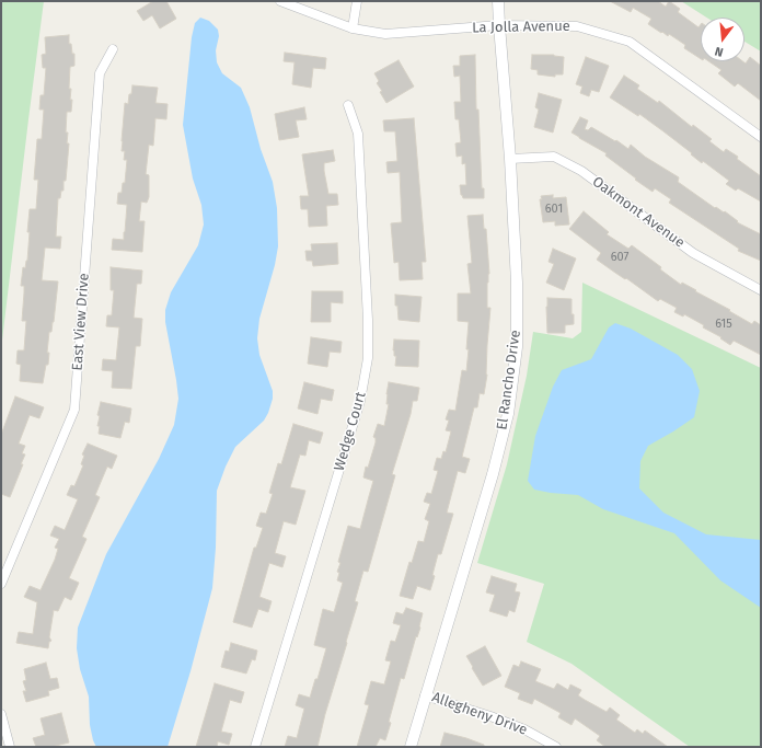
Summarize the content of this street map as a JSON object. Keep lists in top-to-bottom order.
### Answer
{
  "streets": {
    "street": [
      "La Jolla Avenue",
      "Oakmont Avenue",
      "East View Drive",
      "El Rancho Drive",
      "Wedge Court",
      "Allegheny Drive"
    ]
  },
  "crossings": [
    ["La Jolla Avenue", "El Rancho Drive"],
    ["Oakmont Avenue", "El Rancho Drive"],
    ["El Rancho Drive", "Allegheny Drive"]
  ],
  "house_numbers": ["601", "607", "615"],
  "north": "bottom"
}
